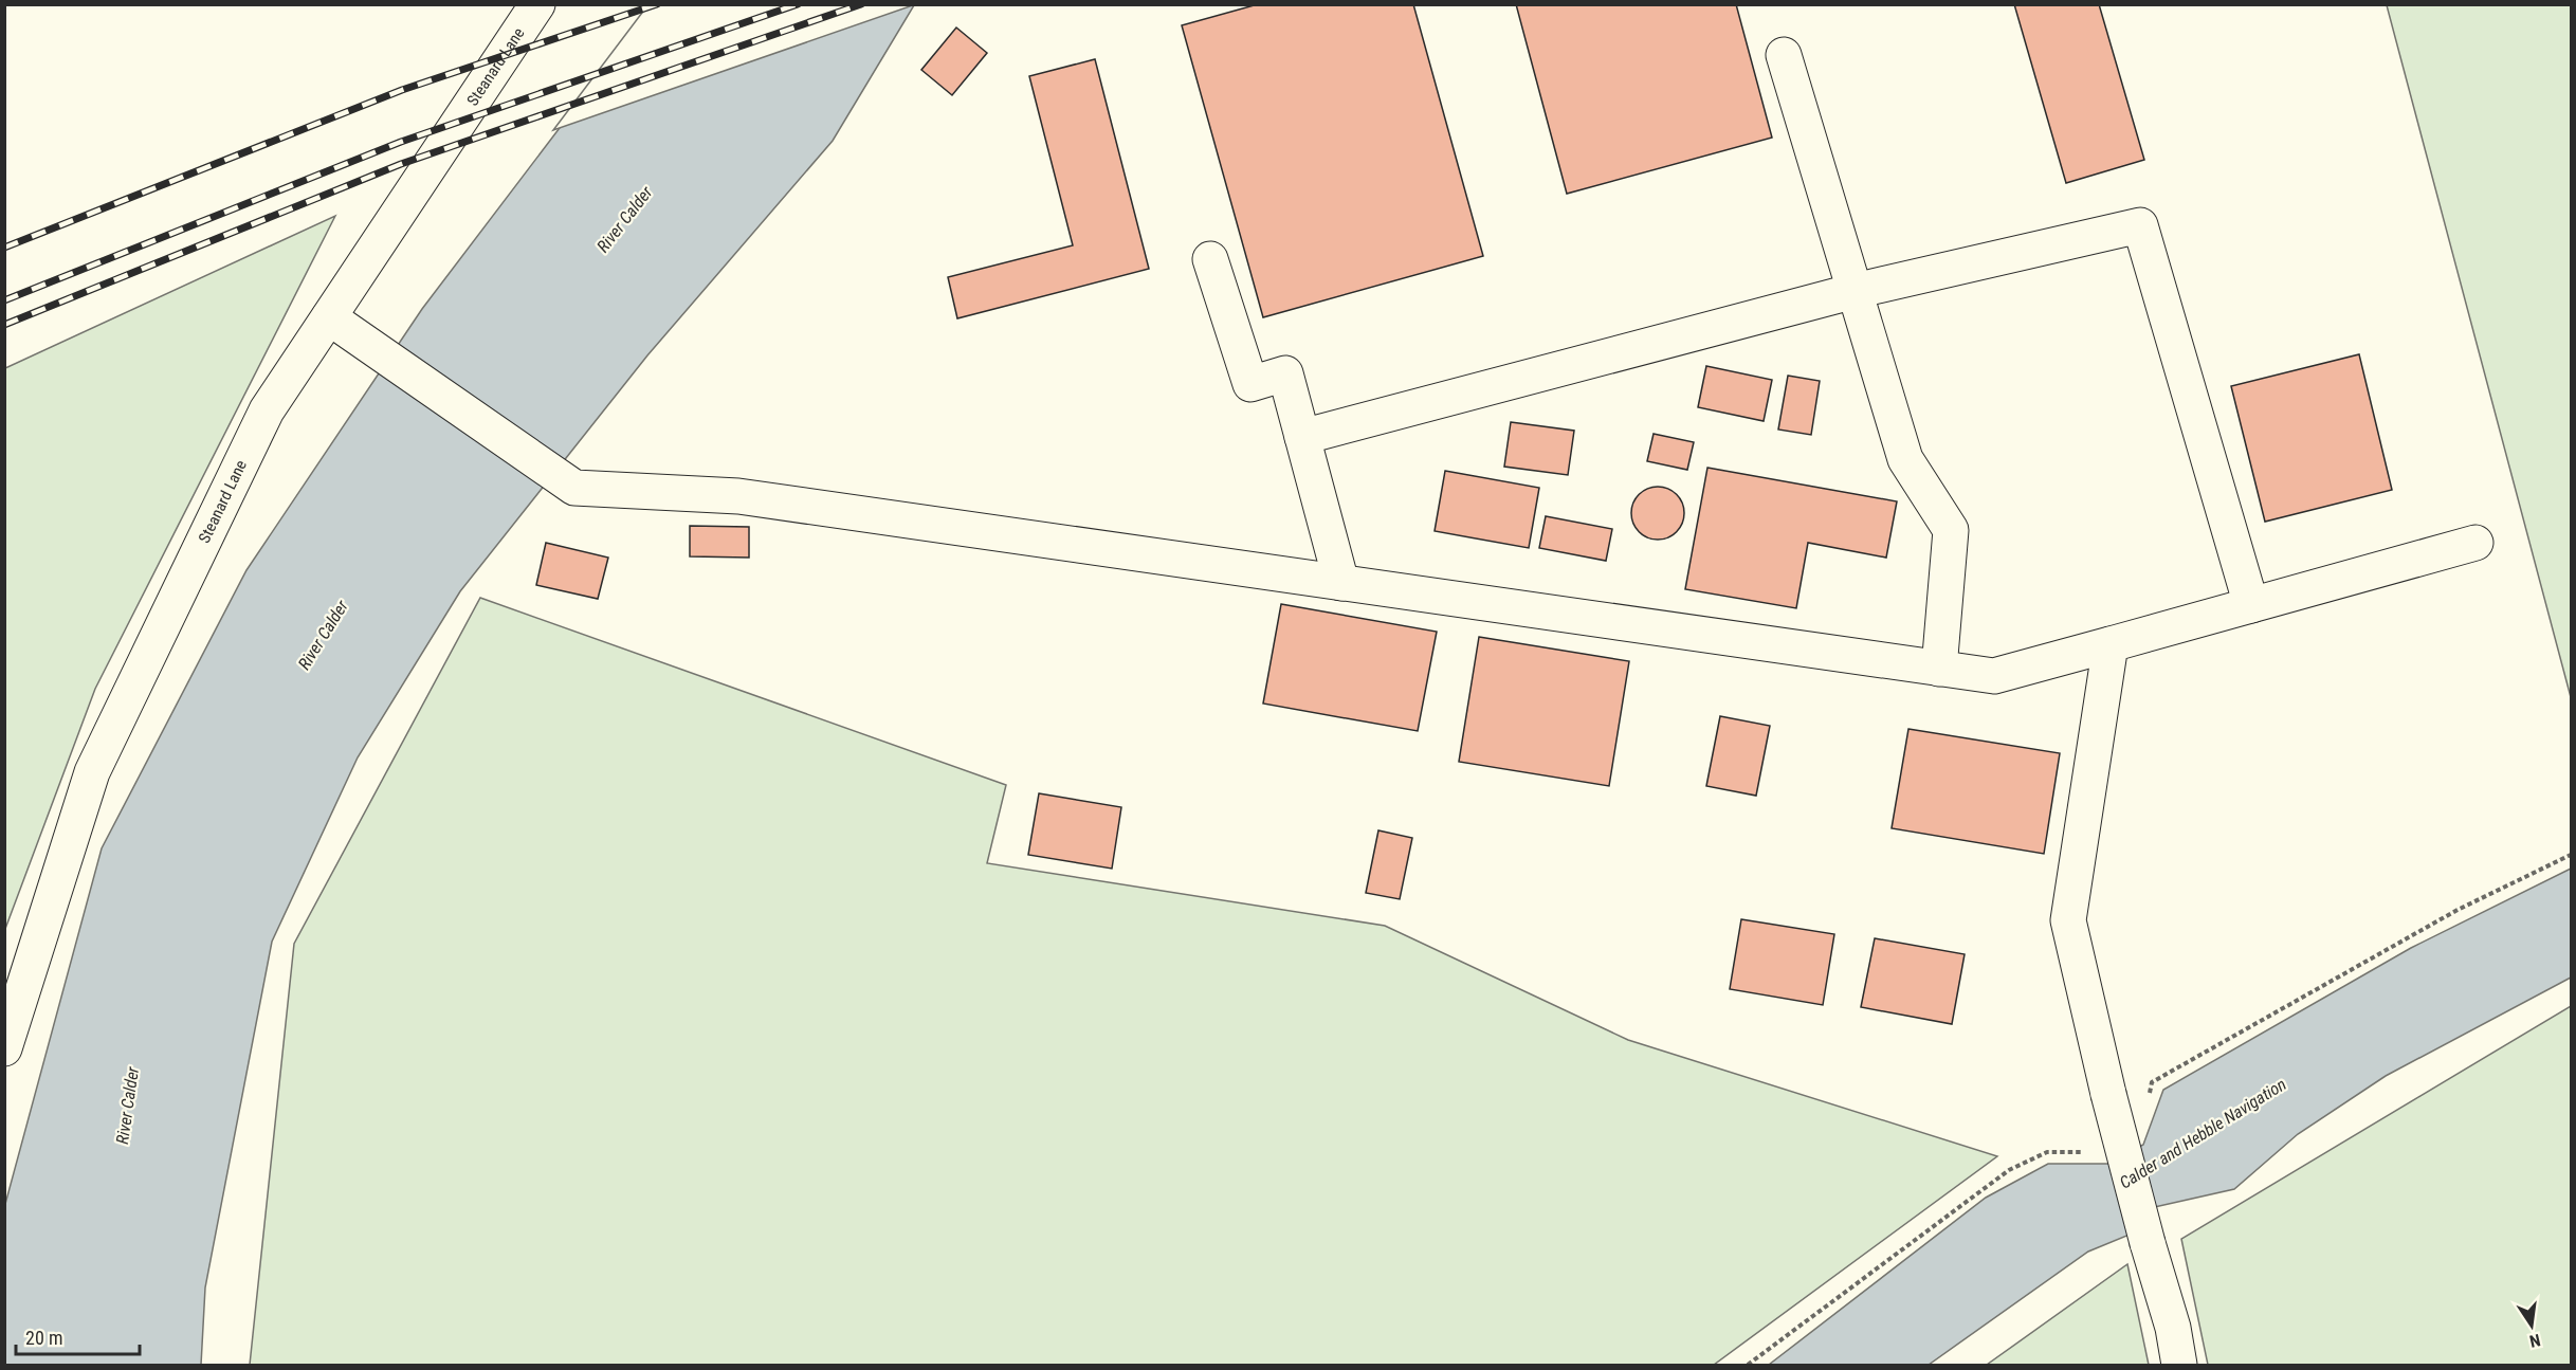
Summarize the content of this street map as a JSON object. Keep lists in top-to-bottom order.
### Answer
{
  "streets": {
    "street": ["Steanard Lane"]
  },
  "water": ["River Calder", "Calder and Hebble Navigation"],
  "scale_bar": "20 m",
  "north": "bottom"
}
